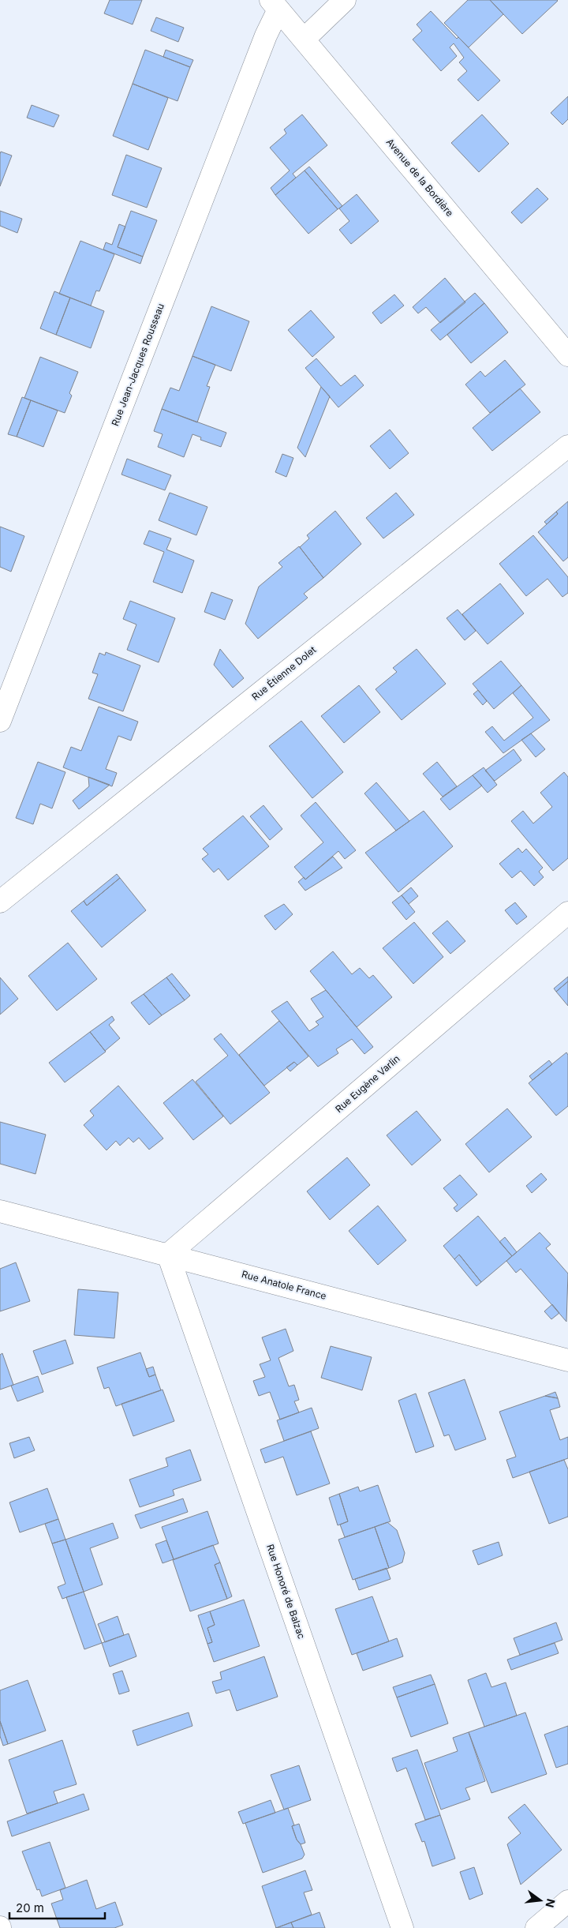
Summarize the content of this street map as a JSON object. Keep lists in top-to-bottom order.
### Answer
{
  "streets": {
    "street": [
      "Avenue de la Bordière",
      "Rue Jean-Jacques Rousseau",
      "Rue Étienne Dolet",
      "Rue Eugène Varlin",
      "Rue Anatole France",
      "Rue Honoré de Balzac"
    ]
  },
  "crossings": [
    ["Avenue de la Bordière", "Rue Jean-Jacques Rousseau"],
    ["Rue Eugène Varlin", "Rue Anatole France"],
    ["Rue Eugène Varlin", "Rue Honoré de Balzac"],
    ["Rue Anatole France", "Rue Honoré de Balzac"]
  ],
  "scale_bar": "20 m",
  "north": "right"
}
